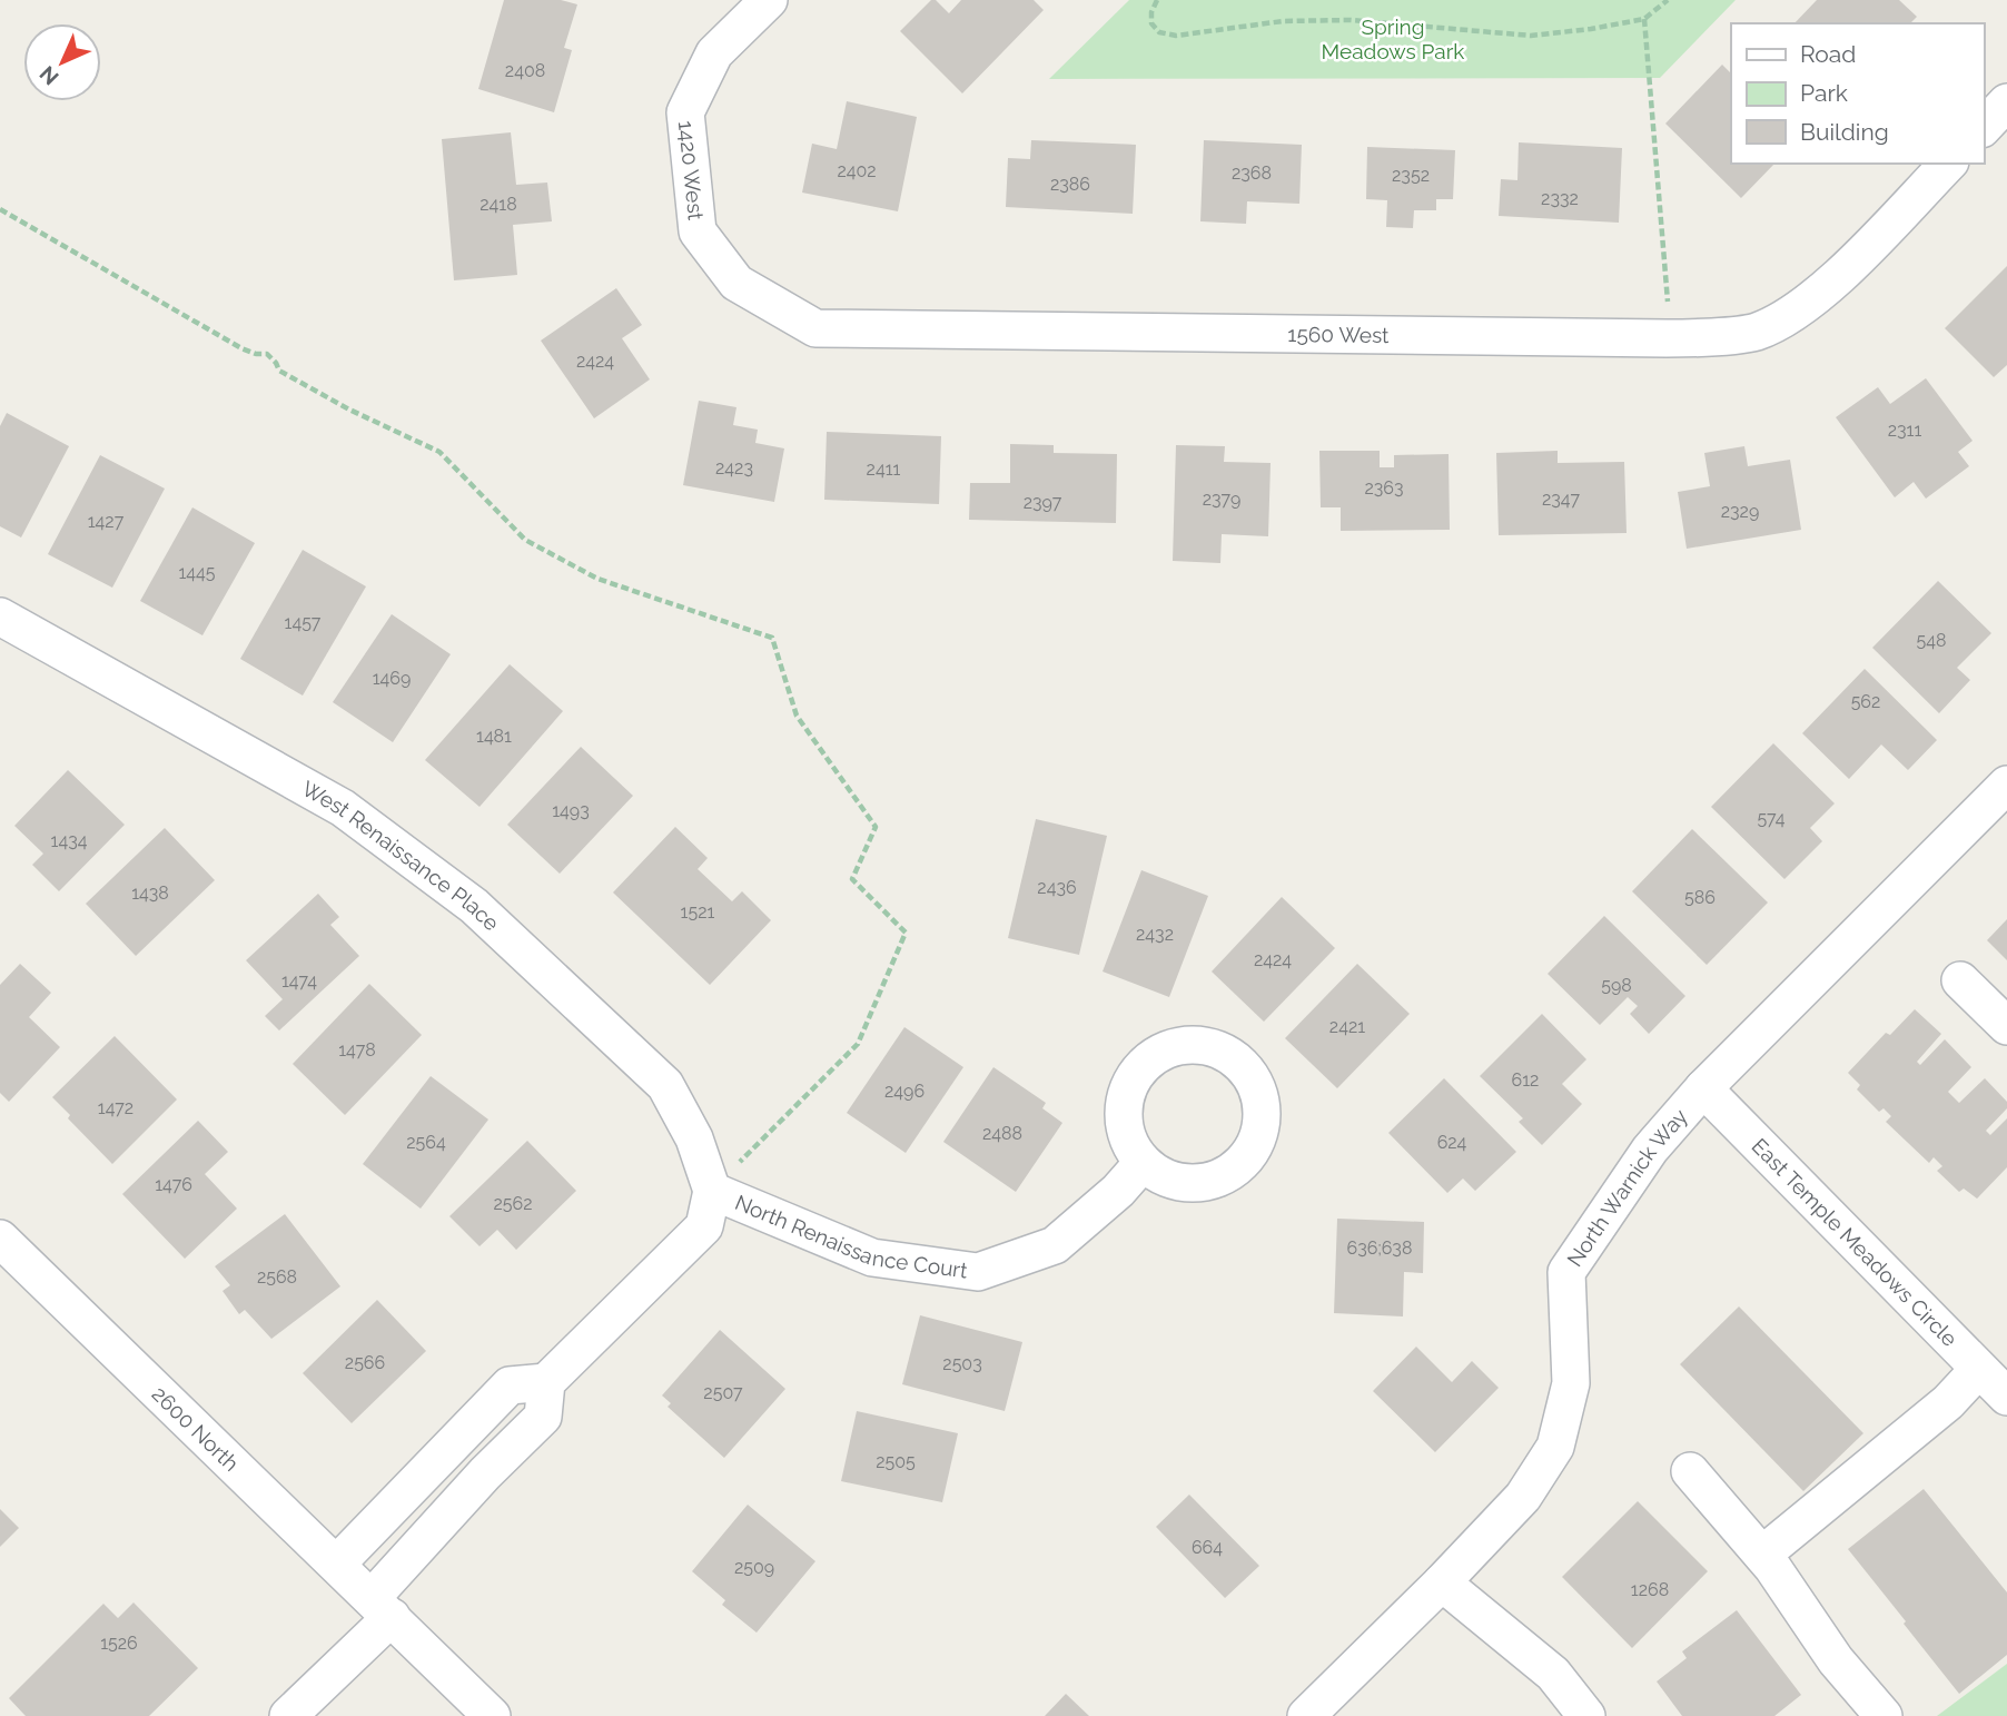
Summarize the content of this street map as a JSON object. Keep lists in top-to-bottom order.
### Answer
{
  "streets": {
    "street": [
      "1420 West",
      "1560 West",
      "West Renaissance Place",
      "North Warnick Way",
      "North Renaissance Court",
      "East Temple Meadows Circle",
      "2600 North"
    ]
  },
  "crossings": [
    ["1420 West", "1560 West"],
    ["West Renaissance Place", "North Renaissance Court"],
    ["North Warnick Way", "East Temple Meadows Circle"]
  ],
  "parks": ["Spring Meadows Park"],
  "house_numbers": [
    "2408",
    "2402",
    "2368",
    "2352",
    "2386",
    "2332",
    "2418",
    "2424",
    "2311",
    "2423",
    "2411",
    "2363",
    "2379",
    "2347",
    "2397",
    "2329",
    "1427",
    "1445",
    "1457",
    "548",
    "1469",
    "562",
    "1481",
    "1493",
    "574",
    "1434",
    "2436",
    "1438",
    "586",
    "1521",
    "2432",
    "2424",
    "1474",
    "598",
    "2421",
    "1478",
    "612",
    "2496",
    "1472",
    "2488",
    "2564",
    "624",
    "1476",
    "2562",
    "636;638",
    "2568",
    "2566",
    "2503",
    "2507",
    "2505",
    "664",
    "2509",
    "1268",
    "1526"
  ],
  "legend": ["Road", "Park", "Building"],
  "north": "bottom left"
}
